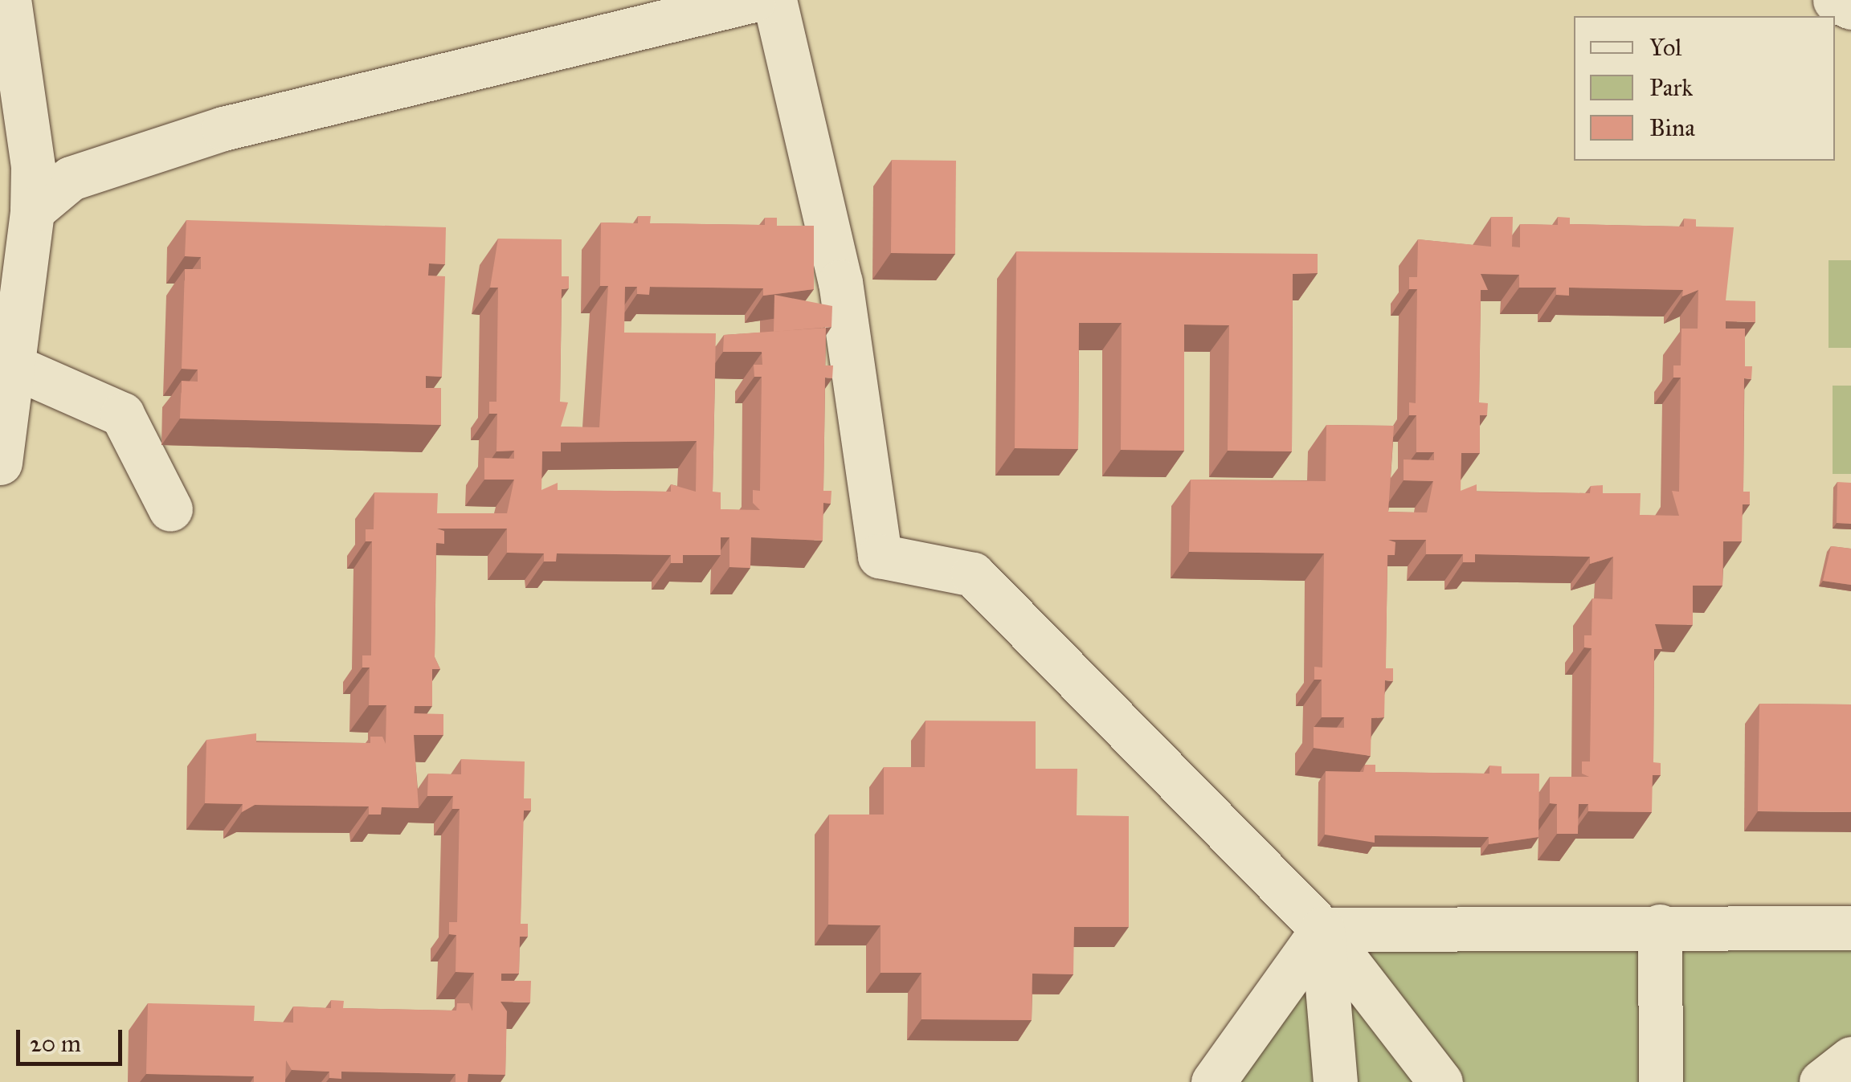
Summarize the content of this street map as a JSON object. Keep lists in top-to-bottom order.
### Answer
{
  "legend": ["Yol", "Park", "Bina"],
  "scale_bar": "20 m"
}
